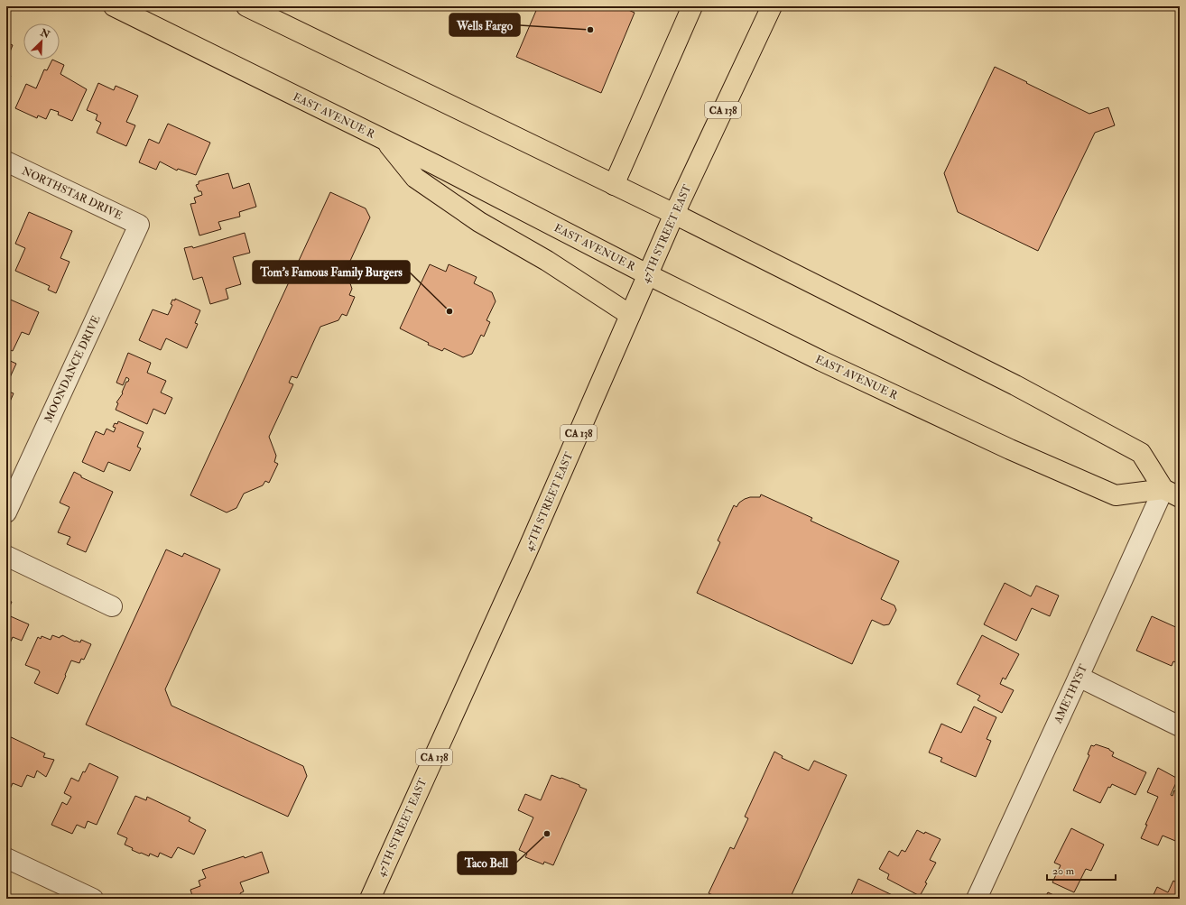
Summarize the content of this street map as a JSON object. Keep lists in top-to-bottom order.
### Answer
{
  "streets": {
    "main road": ["CA 138", "EAST AVENUE R", "47TH STREET EAST"],
    "street": ["NORTHSTAR DRIVE", "MOONDANCE DRIVE", "AMETHYST"]
  },
  "crossings": [
    ["EAST AVENUE R", "47TH STREET EAST"],
    ["EAST AVENUE R", "AMETHYST"],
    ["NORTHSTAR DRIVE", "MOONDANCE DRIVE"]
  ],
  "places": ["Wells Fargo", "Tom’s Famous Family Burgers", "Taco Bell"],
  "scale_bar": "20 m",
  "north": "top right"
}
